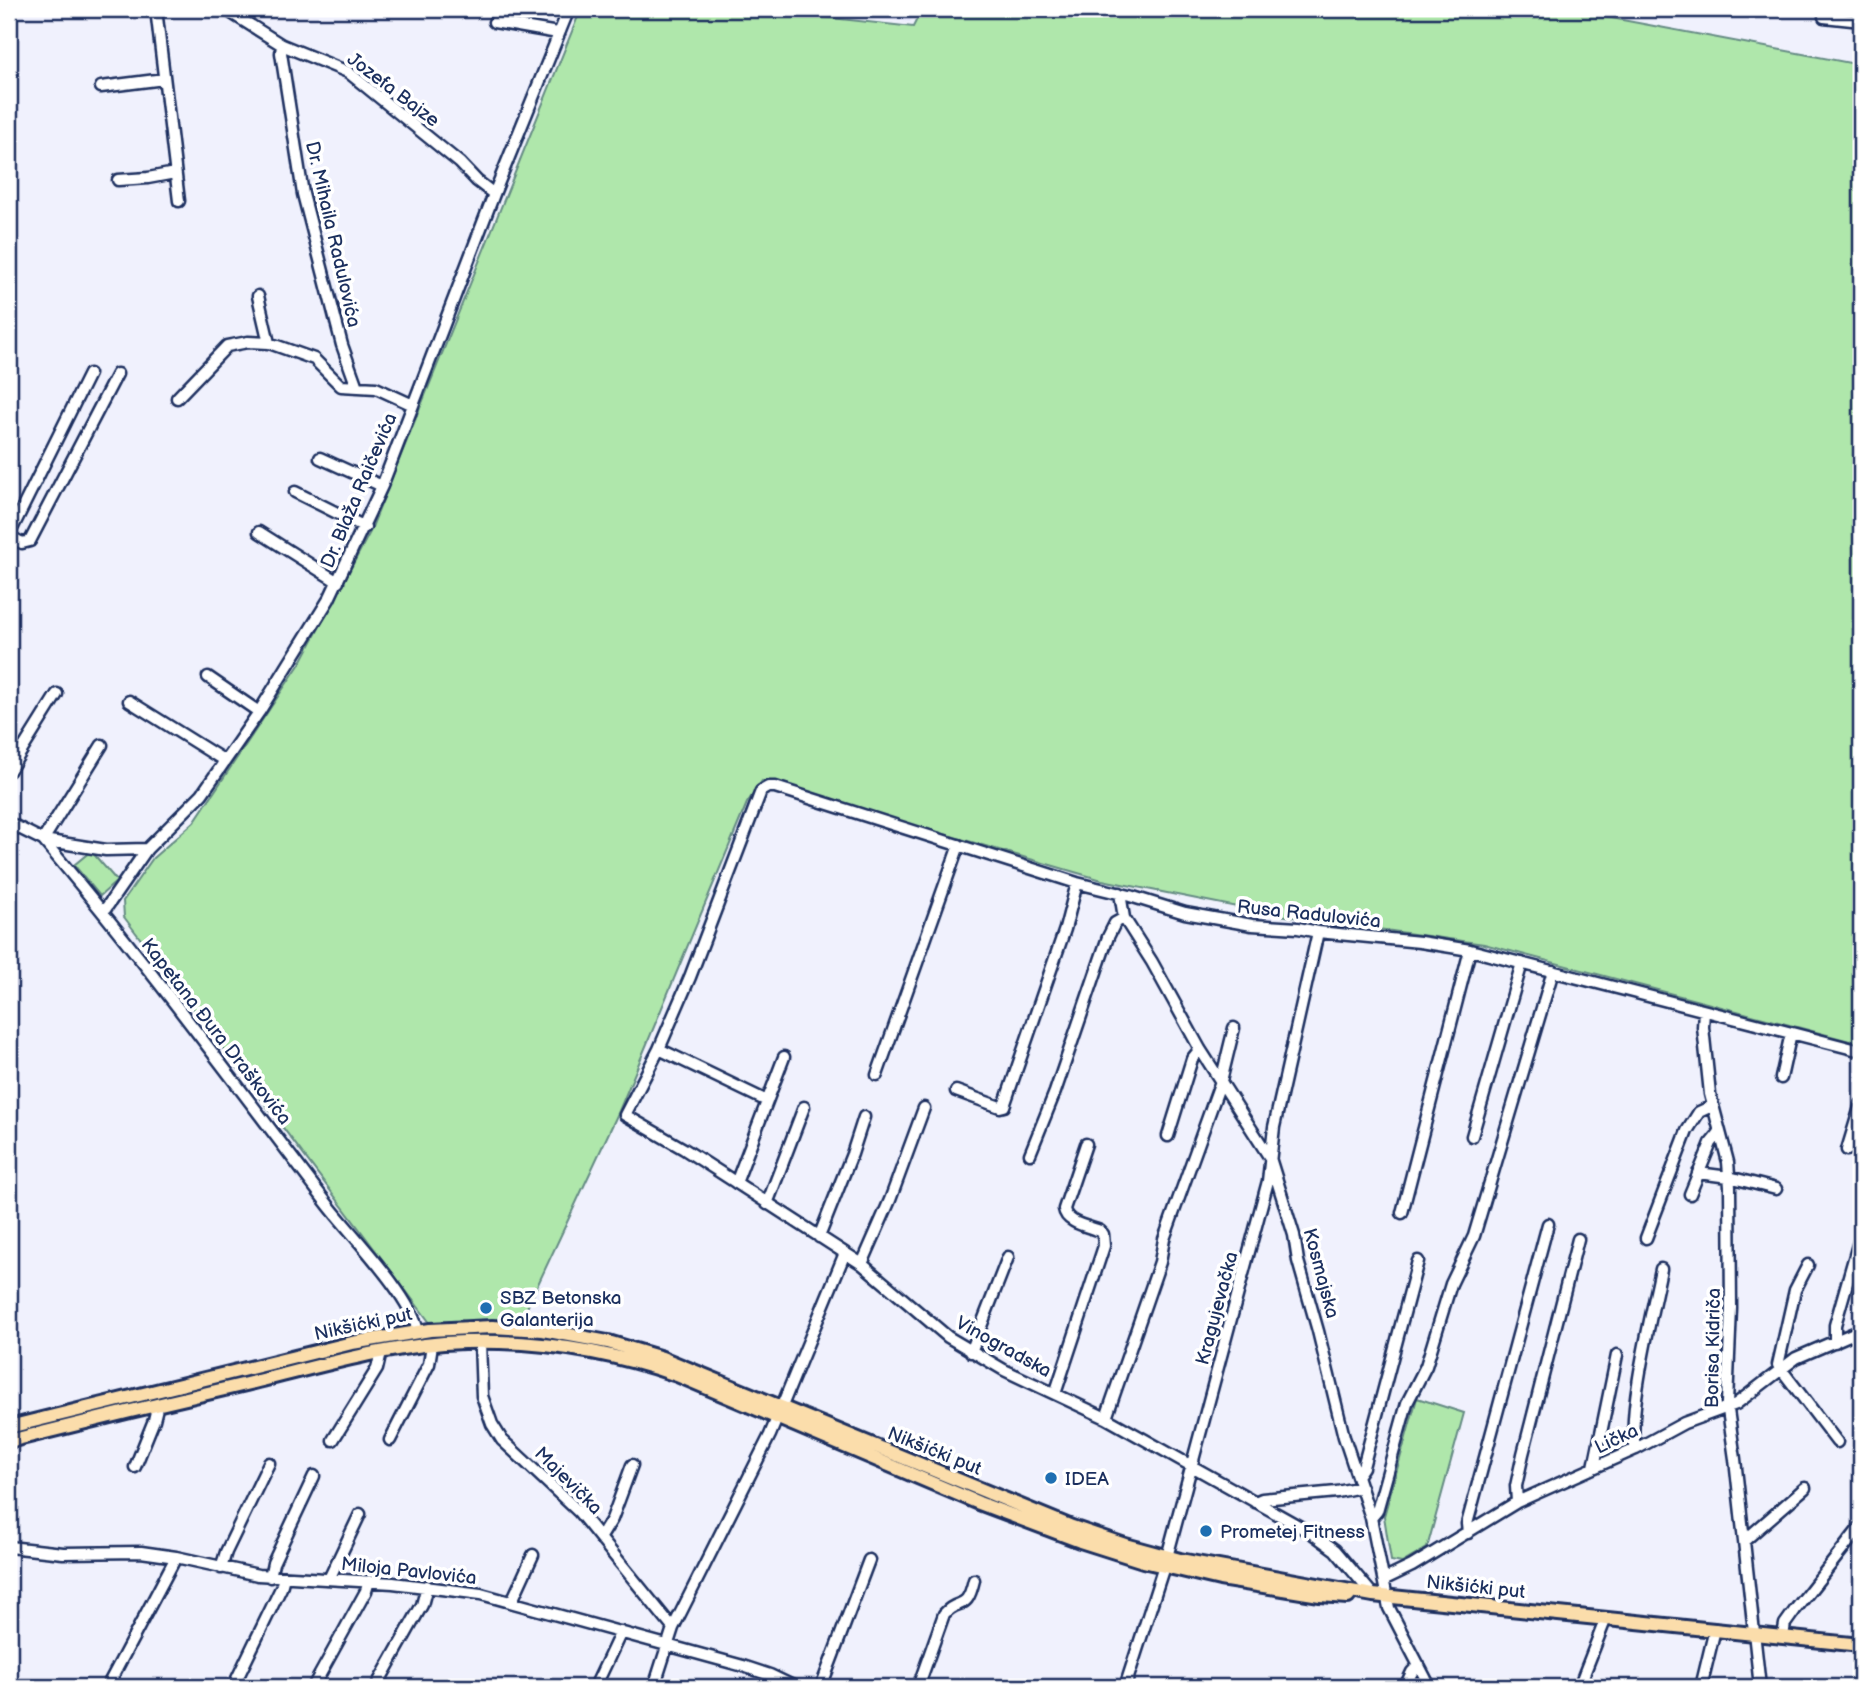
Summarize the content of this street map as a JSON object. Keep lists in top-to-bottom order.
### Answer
{
  "streets": {
    "main road": ["Nikšićki put"],
    "street": [
      "Jozefa Bajze",
      "Dr. Mihaila Radulovića",
      "Dr. Blaža Raičevića",
      "Rusa Radulovića",
      "Kapetana Đura Draškovića",
      "Kosmajska",
      "Kragujevačka",
      "Vinogradska",
      "Borisa Kidriča",
      "Lička",
      "Majevička",
      "Miloja Pavlovića"
    ]
  },
  "crossings": [
    ["Jozefa Bajze", "Dr. Mihaila Radulovića"],
    ["Jozefa Bajze", "Dr. Blaža Raičevića"],
    ["Dr. Blaža Raičevića", "Kapetana Đura Draškovića"],
    ["Rusa Radulovića", "Kosmajska"],
    ["Rusa Radulovića", "Kragujevačka"],
    ["Rusa Radulovića", "Vinogradska"],
    ["Rusa Radulovića", "Borisa Kidriča"],
    ["Kapetana Đura Draškovića", "Nikšićki put"],
    ["Kosmajska", "Kragujevačka"],
    ["Kosmajska", "Nikšićki put"],
    ["Kosmajska", "Lička"],
    ["Kragujevačka", "Nikšićki put"],
    ["Kragujevačka", "Vinogradska"],
    ["Nikšićki put", "Vinogradska"],
    ["Nikšićki put", "Borisa Kidriča"],
    ["Borisa Kidriča", "Lička"]
  ],
  "places": ["SBZ Betonska Galanterija", "IDEA", "Prometej Fitness"]
}
